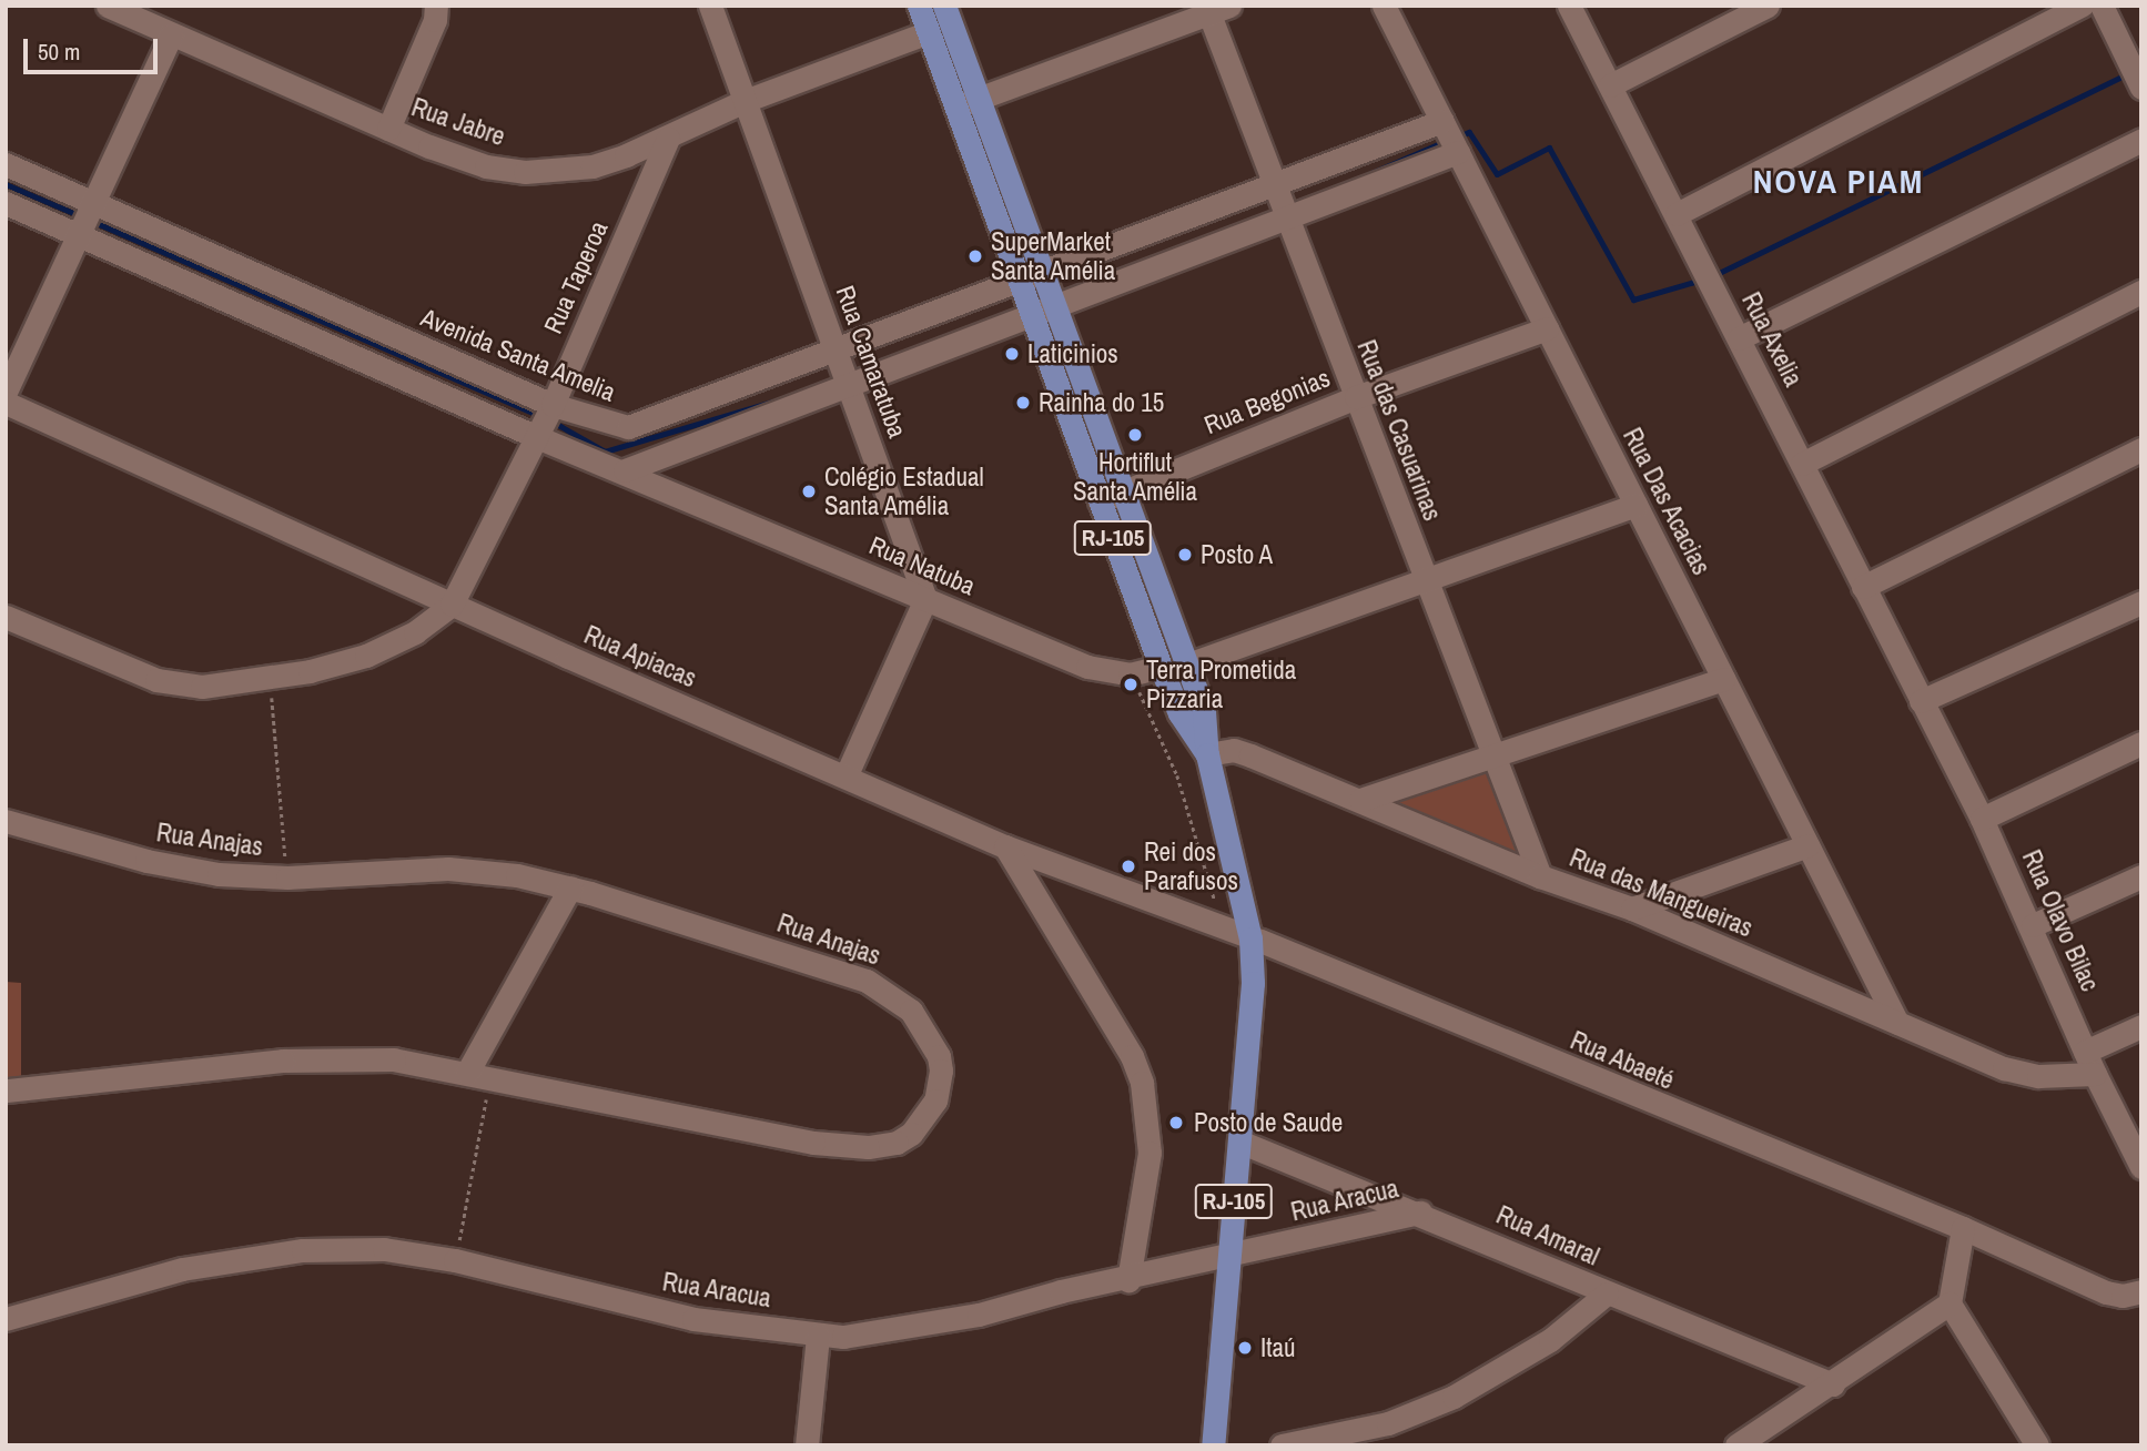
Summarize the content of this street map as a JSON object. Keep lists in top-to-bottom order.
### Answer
{
  "streets": {
    "main road": ["RJ-105"],
    "street": [
      "Rua Jabre",
      "Rua Taperoa",
      "Rua Axelia",
      "Avenida Santa Amelia",
      "Rua Camaratuba",
      "Rua Begonias",
      "Rua das Casuarinas",
      "Rua Das Acacias",
      "Rua Natuba",
      "Rua Apiacas",
      "Rua Anajas",
      "Rua das Mangueiras",
      "Rua Olavo Bilac",
      "Rua Abaeté",
      "Rua Aracua",
      "Rua Amaral"
    ]
  },
  "crossings": [
    ["Rua Jabre", "Rua Taperoa"],
    ["Rua Jabre", "Rua Camaratuba"],
    ["Rua Jabre", "RJ-105"],
    ["Rua Taperoa", "Avenida Santa Amelia"],
    ["Rua Taperoa", "Rua Natuba"],
    ["Rua Taperoa", "Rua Apiacas"],
    ["Rua Axelia", "Rua Olavo Bilac"],
    ["Avenida Santa Amelia", "Rua Camaratuba"],
    ["Avenida Santa Amelia", "Rua das Casuarinas"],
    ["Avenida Santa Amelia", "Rua Das Acacias"],
    ["Avenida Santa Amelia", "RJ-105"],
    ["Rua Camaratuba", "Rua Natuba"],
    ["Rua Begonias", "Rua das Casuarinas"],
    ["Rua Begonias", "Rua Das Acacias"],
    ["Rua Begonias", "RJ-105"],
    ["Rua das Casuarinas", "Rua das Mangueiras"],
    ["Rua Das Acacias", "Rua das Mangueiras"],
    ["RJ-105", "Rua Natuba"],
    ["RJ-105", "Rua Apiacas"],
    ["RJ-105", "Rua das Mangueiras"],
    ["RJ-105", "Rua Abaeté"],
    ["RJ-105", "Rua Aracua"],
    ["RJ-105", "Rua Amaral"],
    ["Rua Apiacas", "Rua Abaeté"],
    ["Rua das Mangueiras", "Rua Olavo Bilac"],
    ["Rua Aracua", "Rua Amaral"]
  ],
  "districts": ["NOVA PIAM"],
  "places": [
    "SuperMarket Santa Amélia",
    "Laticinios",
    "Rainha do 15",
    "Hortiflut Santa Amélia",
    "Colégio Estadual Santa Amélia",
    "Posto A",
    "Terra Prometida Pizzaria",
    "Rei dos Parafusos",
    "Posto de Saude",
    "Itaú"
  ],
  "scale_bar": "50 m"
}
